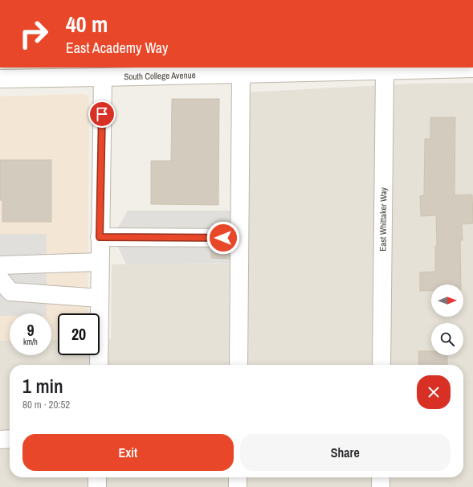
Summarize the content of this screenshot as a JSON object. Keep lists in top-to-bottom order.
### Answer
{
  "streets": {
    "street": ["South College Avenue", "East Whittaker Way"]
  },
  "crossings": [
    ["South College Avenue", "East Whittaker Way"]
  ],
  "north": "right",
  "page": {
    "turn": ["40 m", "East Academy Way"],
    "speed": "9 km/h",
    "limit": "20",
    "heading": ["1 min", "80 m · 20:52"],
    "buttons": ["Exit", "Share"]
  }
}
